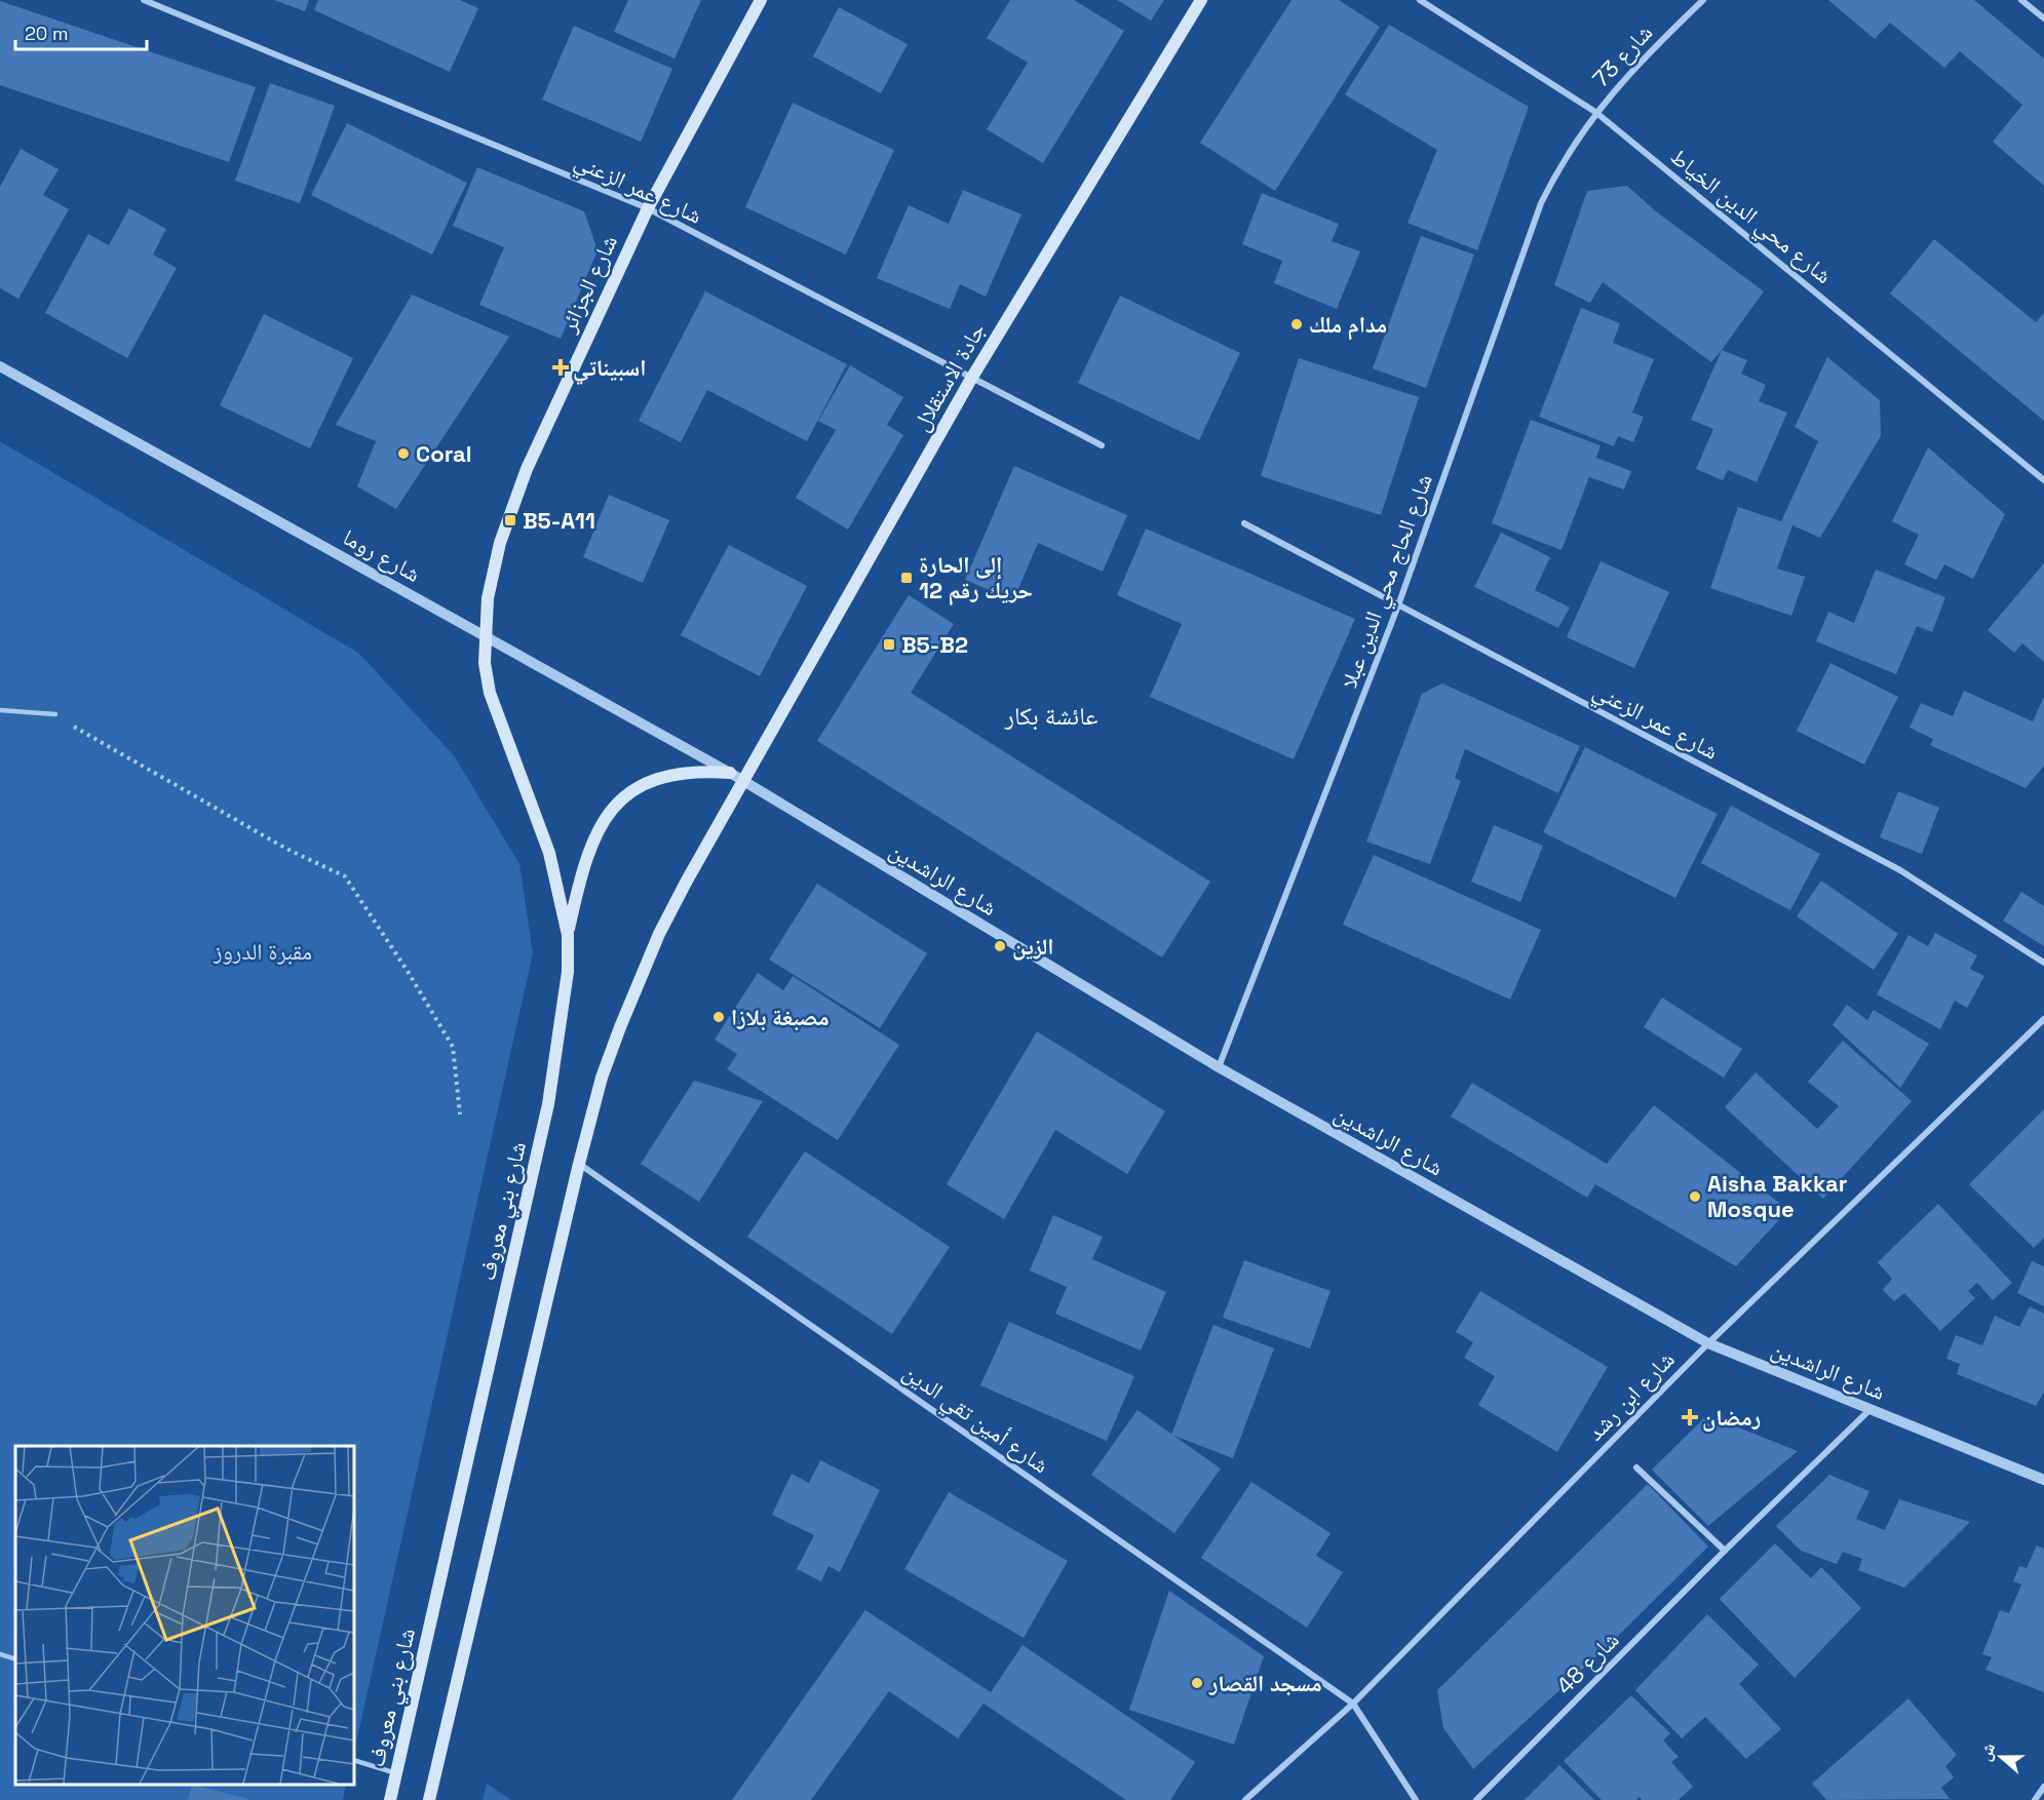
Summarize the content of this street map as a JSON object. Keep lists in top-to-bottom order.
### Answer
{
  "streets": {
    "main road": ["شارع الجزائر", "جادة الاستقلال", "شارع بني معروف"],
    "street": [
      "شارع 73",
      "شارع عمر الزعني",
      "شارع محي الدين الخياط",
      "شارع روما",
      "شارع الحاج محي الدين عبلا",
      "شارع الراشدين",
      "شارع ابن رشد",
      "شارع أمين تقي الدين",
      "شارع 48"
    ]
  },
  "crossings": [
    ["شارع 73", "شارع محي الدين الخياط"],
    ["شارع 73", "شارع الحاج محي الدين عبلا"],
    ["شارع عمر الزعني", "شارع الجزائر"],
    ["شارع عمر الزعني", "جادة الاستقلال"],
    ["شارع عمر الزعني", "شارع الحاج محي الدين عبلا"],
    ["شارع محي الدين الخياط", "شارع الحاج محي الدين عبلا"],
    ["شارع الجزائر", "شارع روما"],
    ["شارع الجزائر", "شارع بني معروف"],
    ["جادة الاستقلال", "شارع روما"],
    ["جادة الاستقلال", "شارع الراشدين"],
    ["شارع روما", "شارع الراشدين"],
    ["شارع روما", "شارع بني معروف"],
    ["شارع الحاج محي الدين عبلا", "شارع الراشدين"],
    ["شارع الراشدين", "شارع ابن رشد"],
    ["شارع الراشدين", "شارع 48"],
    ["شارع ابن رشد", "شارع أمين تقي الدين"]
  ],
  "districts": ["عائشة بكار"],
  "parks": ["مقبرة الدروز"],
  "places": {
    "other": [
      "مدام ملك",
      "Coral",
      "الزين",
      "مصبغة بلازا",
      "Aisha Bakkar Mosque",
      "مسجد القصار"
    ],
    "health": ["اسبيناتي", "رمضان"],
    "transit": ["B5-A11", "إلی الحارة حريك رقم 12", "B5-B2"]
  },
  "scale_bar": "20 m",
  "north": "left"
}
